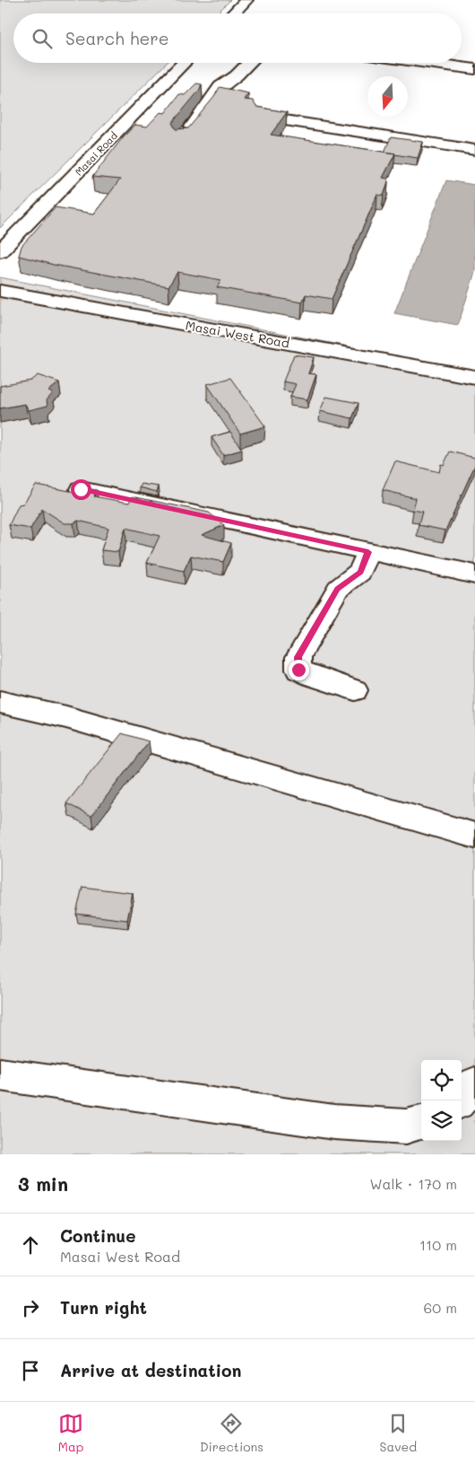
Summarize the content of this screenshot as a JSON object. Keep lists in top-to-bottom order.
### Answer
{
  "streets": {
    "street": ["Masai Road", "Masai West Road"]
  },
  "north": "bottom",
  "page": {
    "search": "Search here",
    "heading": ["3 min", "Walk · 170 m"],
    "list": [
      ["Continue", "Masai West Road", "110 m"],
      ["Turn right", "60 m"],
      "Arrive at destination"
    ],
    "nav": ["Map", "Directions", "Saved"]
  }
}
